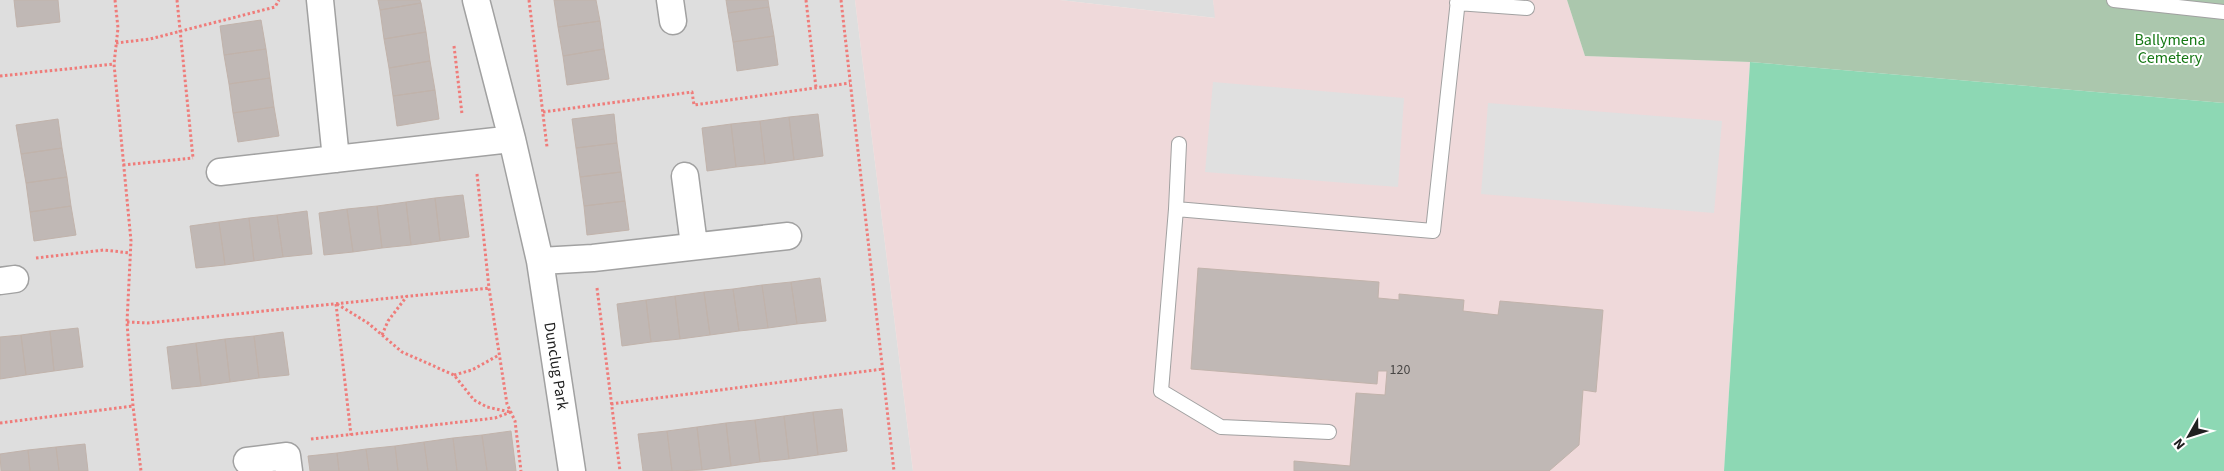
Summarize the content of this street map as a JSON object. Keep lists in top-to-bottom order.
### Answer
{
  "streets": {
    "street": ["Dunclug Park"]
  },
  "parks": ["Ballymena Cemetery"],
  "house_numbers": ["120"],
  "north": "bottom left"
}
